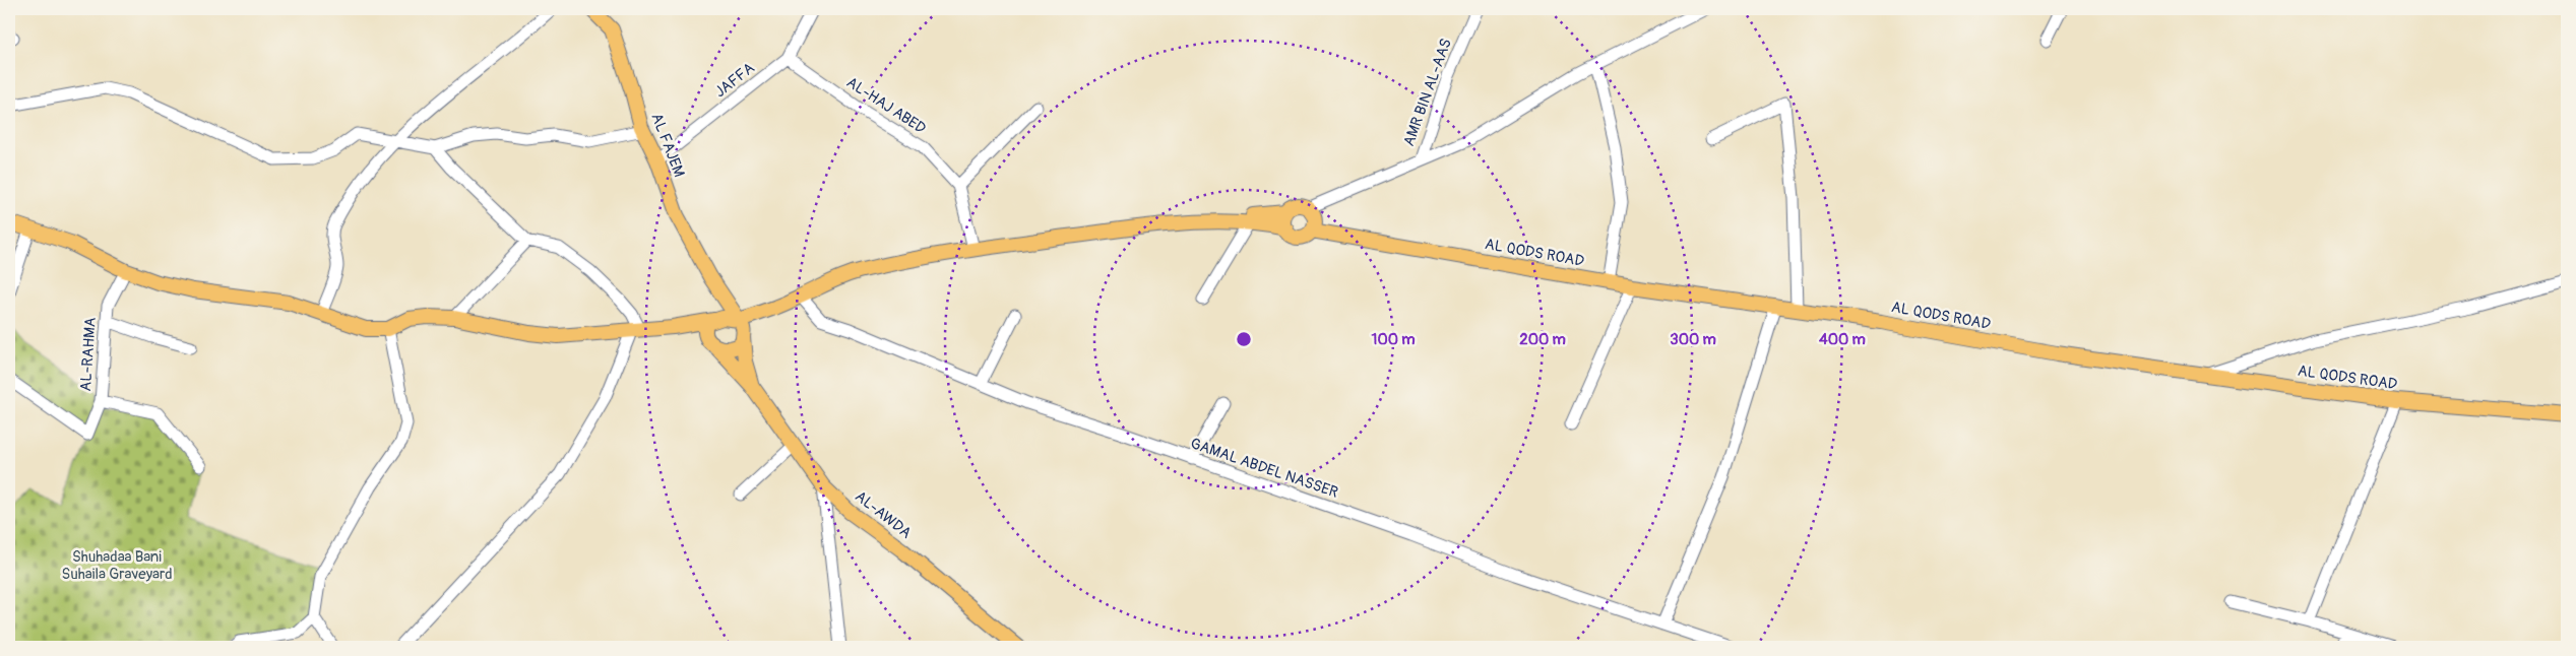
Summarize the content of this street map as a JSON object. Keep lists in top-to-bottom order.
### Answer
{
  "streets": {
    "main road": ["AL FAJEM", "AL QODS ROAD", "AL-AWDA"],
    "street": [
      "JAFFA",
      "AMR BIN AL-AAS",
      "AL-HAJ ABED",
      "AL-RAHMA",
      "GAMAL ABDEL NASSER"
    ]
  },
  "crossings": [
    ["JAFFA", "AL-HAJ ABED"],
    ["JAFFA", "AL FAJEM"],
    ["AL FAJEM", "AL-AWDA"]
  ],
  "parks": ["Shuhadaa Bani Suhaila Graveyard"],
  "rings": [
    "100 m",
    "200 m",
    "300 m",
    "400 m"
  ]
}
